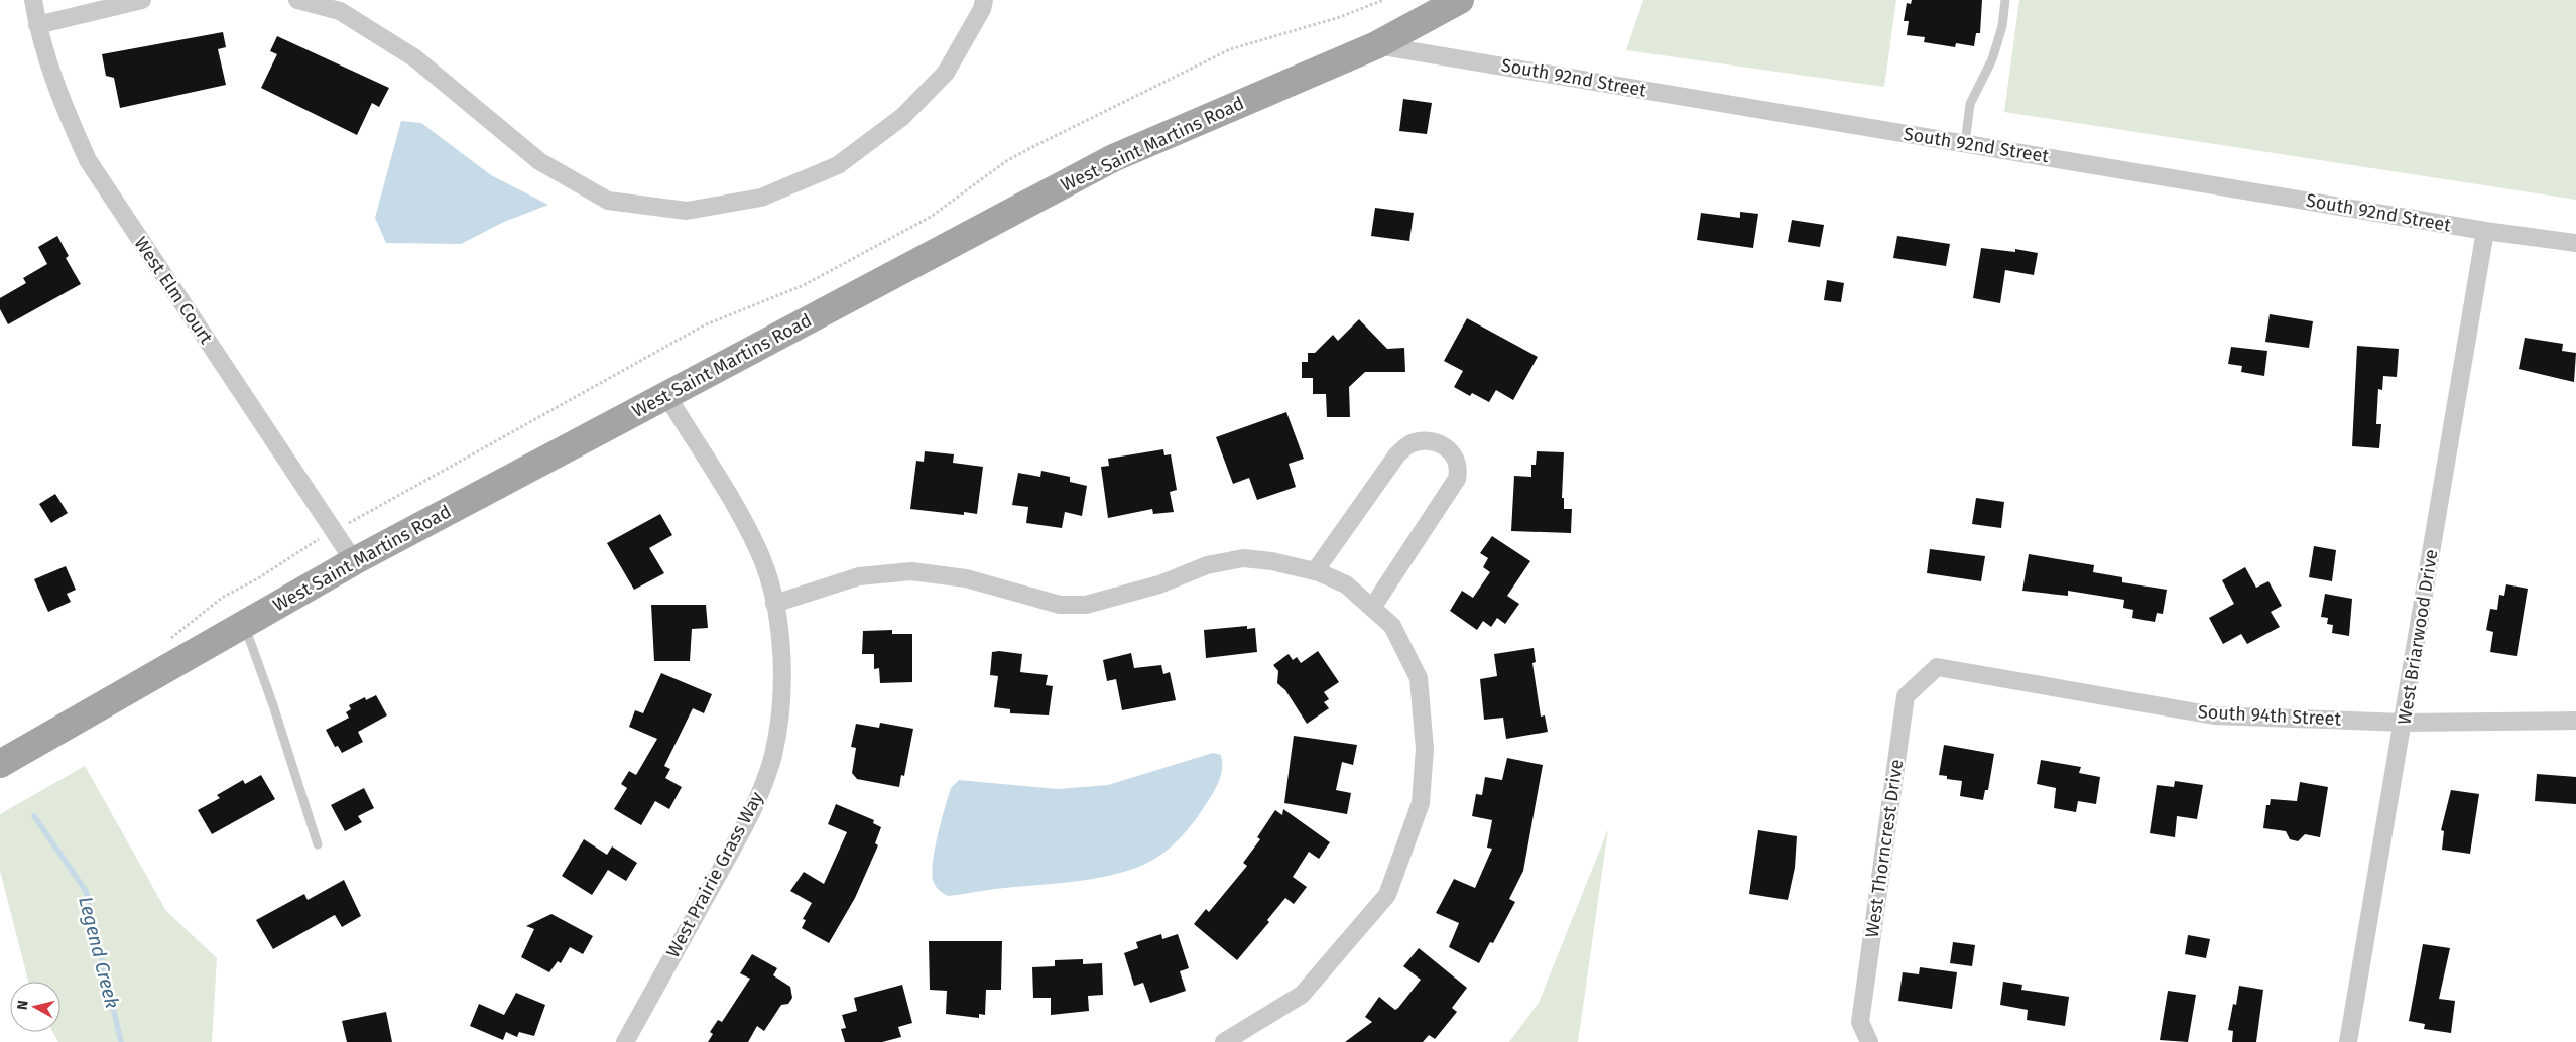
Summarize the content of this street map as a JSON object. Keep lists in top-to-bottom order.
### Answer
{
  "streets": {
    "main road": ["West Saint Martins Road"],
    "street": [
      "South 92nd Street",
      "West Elm Court",
      "West Briarwood Drive",
      "South 94th Street",
      "West Thorncrest Drive",
      "West Prairie Grass Way"
    ]
  },
  "crossings": [
    ["South 92nd Street", "West Saint Martins Road"],
    ["South 92nd Street", "West Briarwood Drive"],
    ["West Saint Martins Road", "West Elm Court"],
    ["West Saint Martins Road", "West Prairie Grass Way"],
    ["West Briarwood Drive", "South 94th Street"],
    ["South 94th Street", "West Thorncrest Drive"]
  ],
  "water": ["Legend Creek"],
  "north": "left"
}
